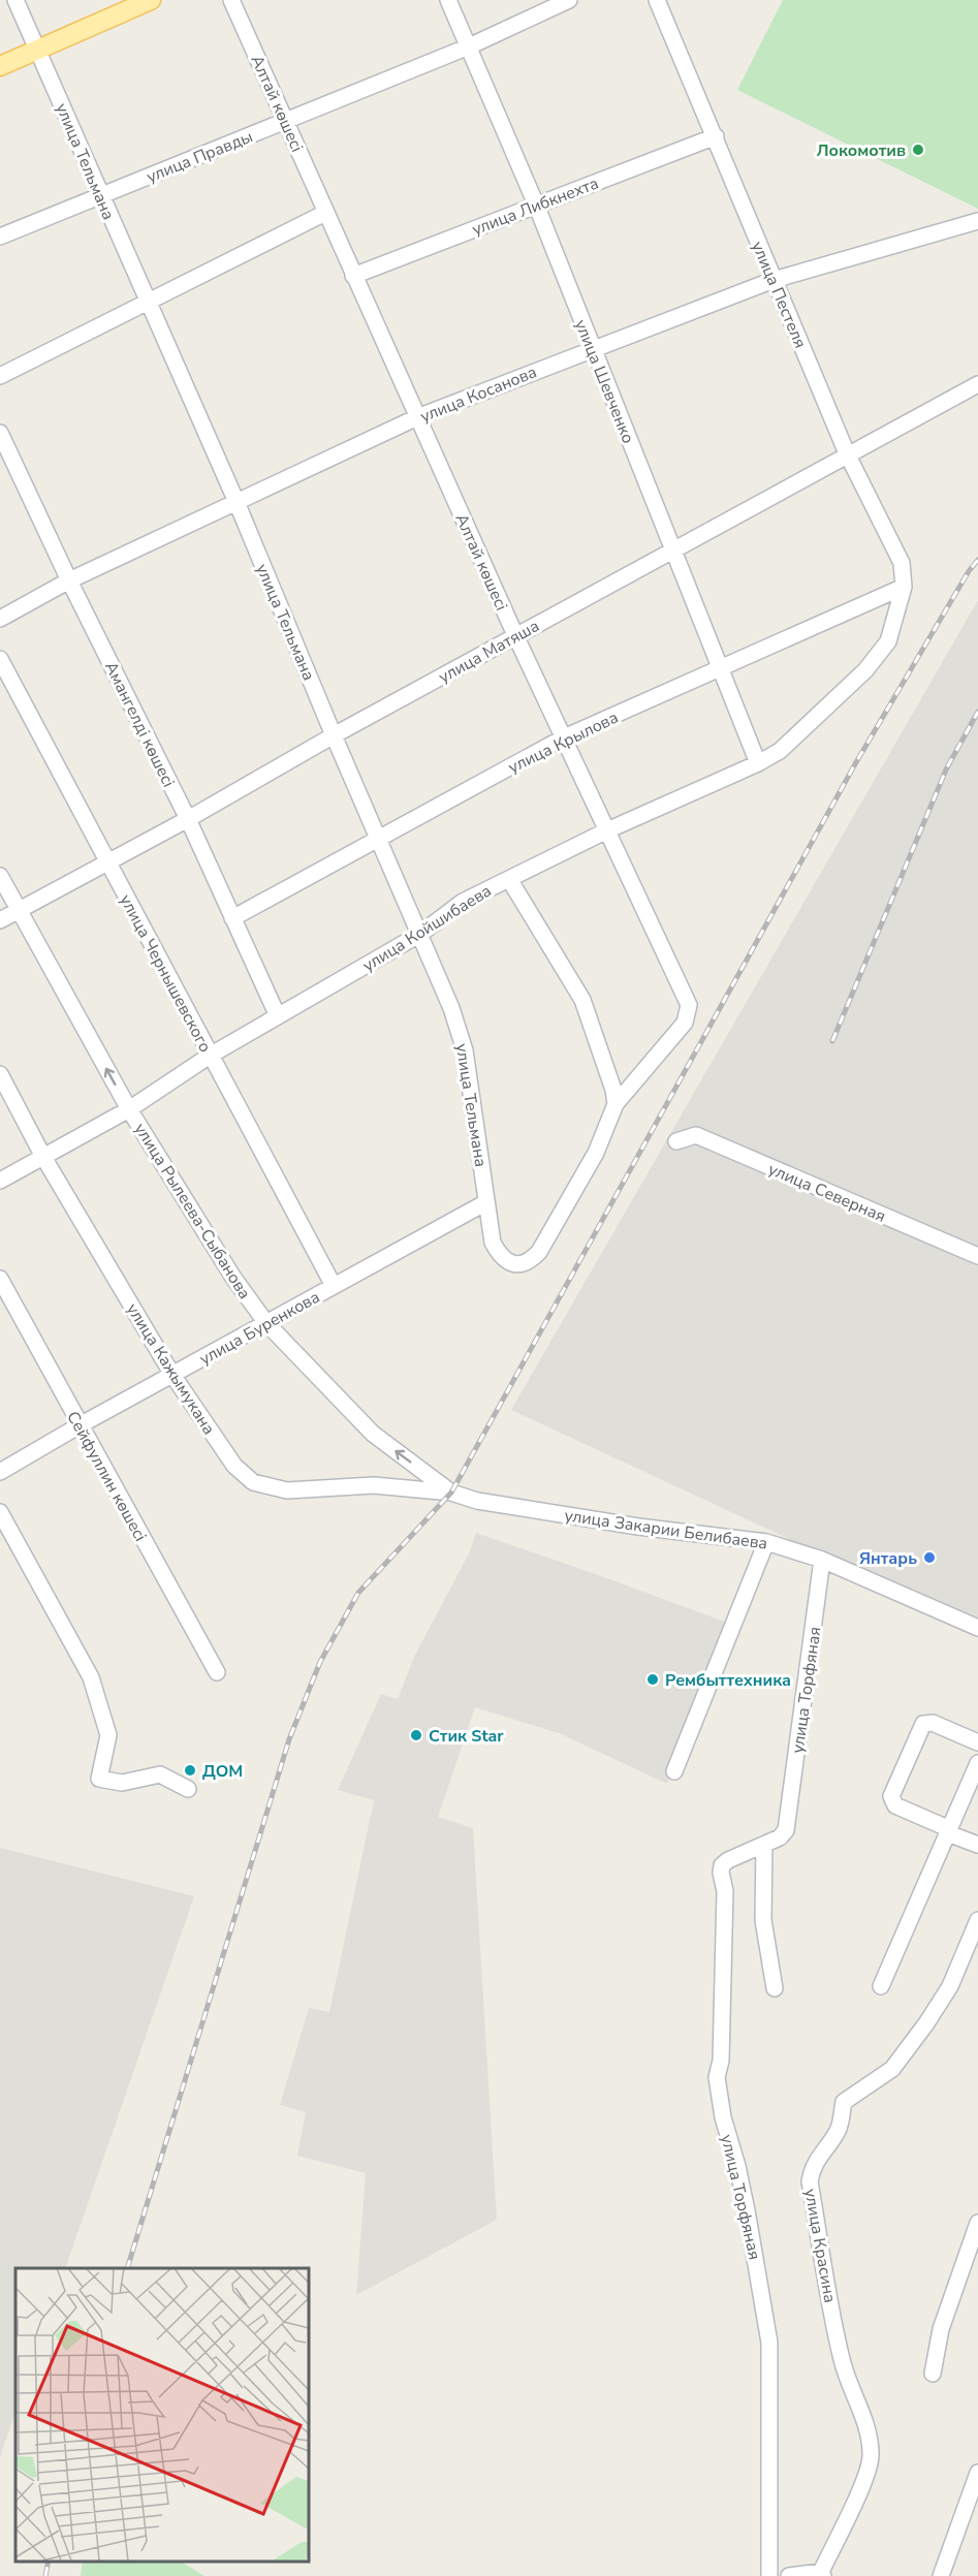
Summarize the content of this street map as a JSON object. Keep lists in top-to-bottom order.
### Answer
{
  "streets": {
    "street": [
      "Алтай көшесі",
      "улица Правды",
      "улица Тельмана",
      "улица Либкнехта",
      "улица Пестеля",
      "улица Шевченко",
      "улица Косанова",
      "улица Матяша",
      "Амангелді көшесі",
      "улица Крылова",
      "улица Койшибаева",
      "улица Чернышевского",
      "улица Северная",
      "улица Рылеева-Сыбанова",
      "улица Буренкова",
      "улица Кажымукана",
      "Сейфуллин көшесі",
      "улица Закарии Белибаева",
      "улица Торфяная",
      "улица Красина"
    ]
  },
  "crossings": [
    ["Алтай көшесі", "улица Правды"],
    ["Алтай көшесі", "улица Тельмана"],
    ["Алтай көшесі", "улица Либкнехта"],
    ["Алтай көшесі", "улица Косанова"],
    ["Алтай көшесі", "улица Матяша"],
    ["Алтай көшесі", "улица Крылова"],
    ["Алтай көшесі", "улица Койшибаева"],
    ["улица Правды", "улица Тельмана"],
    ["улица Правды", "улица Шевченко"],
    ["улица Тельмана", "улица Косанова"],
    ["улица Тельмана", "улица Матяша"],
    ["улица Тельмана", "улица Крылова"],
    ["улица Тельмана", "улица Койшибаева"],
    ["улица Тельмана", "улица Буренкова"],
    ["улица Либкнехта", "улица Пестеля"],
    ["улица Либкнехта", "улица Шевченко"],
    ["улица Пестеля", "улица Косанова"],
    ["улица Пестеля", "улица Матяша"],
    ["улица Пестеля", "улица Крылова"],
    ["улица Пестеля", "улица Койшибаева"],
    ["улица Шевченко", "улица Косанова"],
    ["улица Шевченко", "улица Матяша"],
    ["улица Шевченко", "улица Крылова"],
    ["улица Шевченко", "улица Койшибаева"],
    ["улица Косанова", "Амангелді көшесі"],
    ["улица Матяша", "Амангелді көшесі"],
    ["улица Матяша", "улица Чернышевского"],
    ["улица Матяша", "улица Рылеева-Сыбанова"],
    ["Амангелді көшесі", "улица Крылова"],
    ["Амангелді көшесі", "улица Койшибаева"],
    ["улица Крылова", "улица Койшибаева"],
    ["улица Койшибаева", "улица Чернышевского"],
    ["улица Койшибаева", "улица Рылеева-Сыбанова"],
    ["улица Койшибаева", "улица Кажымукана"],
    ["улица Чернышевского", "улица Буренкова"],
    ["улица Рылеева-Сыбанова", "улица Буренкова"],
    ["улица Рылеева-Сыбанова", "улица Кажымукана"],
    ["улица Рылеева-Сыбанова", "улица Закарии Белибаева"],
    ["улица Буренкова", "улица Кажымукана"],
    ["улица Буренкова", "Сейфуллин көшесі"],
    ["улица Кажымукана", "улица Закарии Белибаева"],
    ["улица Закарии Белибаева", "улица Торфяная"]
  ],
  "one_way": ["улица Рылеева-Сыбанова"],
  "places": [
    "Локомотив",
    "Янтарь",
    "Рембыттехника",
    "Стик Star",
    "ДОМ"
  ]
}
